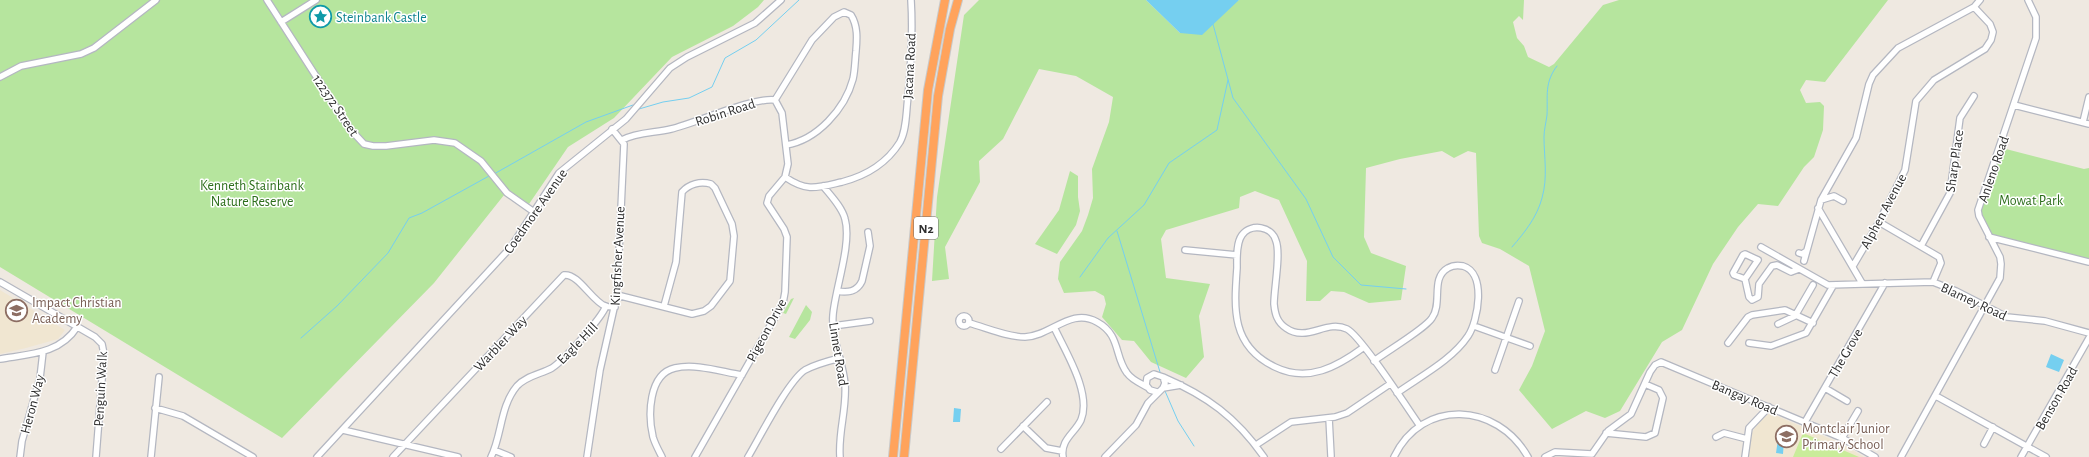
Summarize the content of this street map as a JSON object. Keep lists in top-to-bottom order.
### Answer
{
  "streets": {
    "highway": ["N2"],
    "street": [
      "Jacana Road",
      "122372 Street",
      "Robin Road",
      "Sharp Place",
      "Anleno Road",
      "Coedmore Avenue",
      "Alphen Avenue",
      "Kingfisher Avenue",
      "Blamey Road",
      "Pigeon Drive",
      "Warbler Way",
      "Eagle Hill",
      "The Grove",
      "Linnet Road",
      "Penguin Walk",
      "Bangay Road",
      "Benson Road",
      "Heron Way"
    ]
  },
  "crossings": [
    ["Jacana Road", "Linnet Road"],
    ["122372 Street", "Coedmore Avenue"],
    ["Robin Road", "Kingfisher Avenue"],
    ["Robin Road", "Pigeon Drive"],
    ["Anleno Road", "Blamey Road"],
    ["Blamey Road", "The Grove"],
    ["Warbler Way", "Eagle Hill"],
    ["The Grove", "Bangay Road"]
  ],
  "parks": ["Kenneth Stainbank Nature Reserve", "Mowat Park"],
  "places": {
    "place": ["Steinbank Castle"],
    "school or university": ["Impact Christian Academy", "Montclair Junior Primary School"]
  }
}
